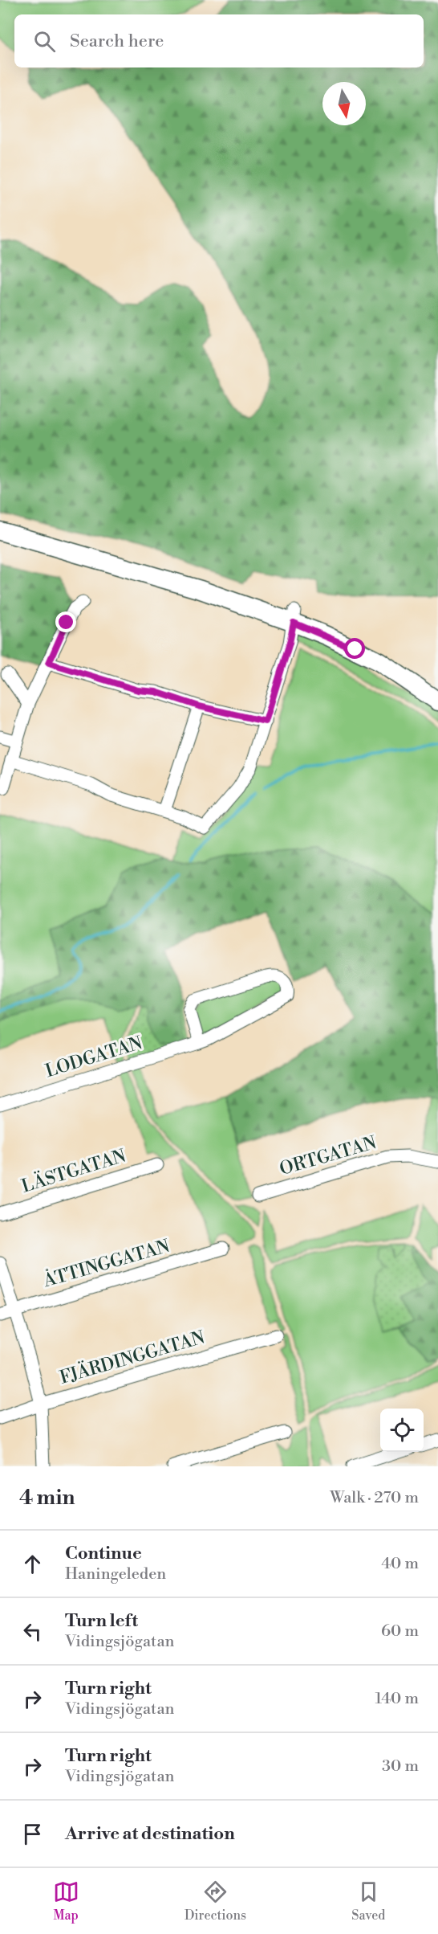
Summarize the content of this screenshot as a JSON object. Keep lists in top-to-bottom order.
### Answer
{
  "streets": {
    "street": [
      "LODGATAN",
      "ORTGATAN",
      "LÄSTGATAN",
      "ÅTTINGGATAN",
      "FJÄRDINGGATAN"
    ]
  },
  "north": "bottom",
  "page": {
    "search": "Search here",
    "heading": ["4 min", "Walk · 270 m"],
    "list": [
      ["Continue", "Haningeleden", "40 m"],
      ["Turn left", "Vidingsjögatan", "60 m"],
      ["Turn right", "Vidingsjögatan", "140 m"],
      ["Turn right", "Vidingsjögatan", "30 m"],
      "Arrive at destination"
    ],
    "nav": ["Map", "Directions", "Saved"]
  }
}
